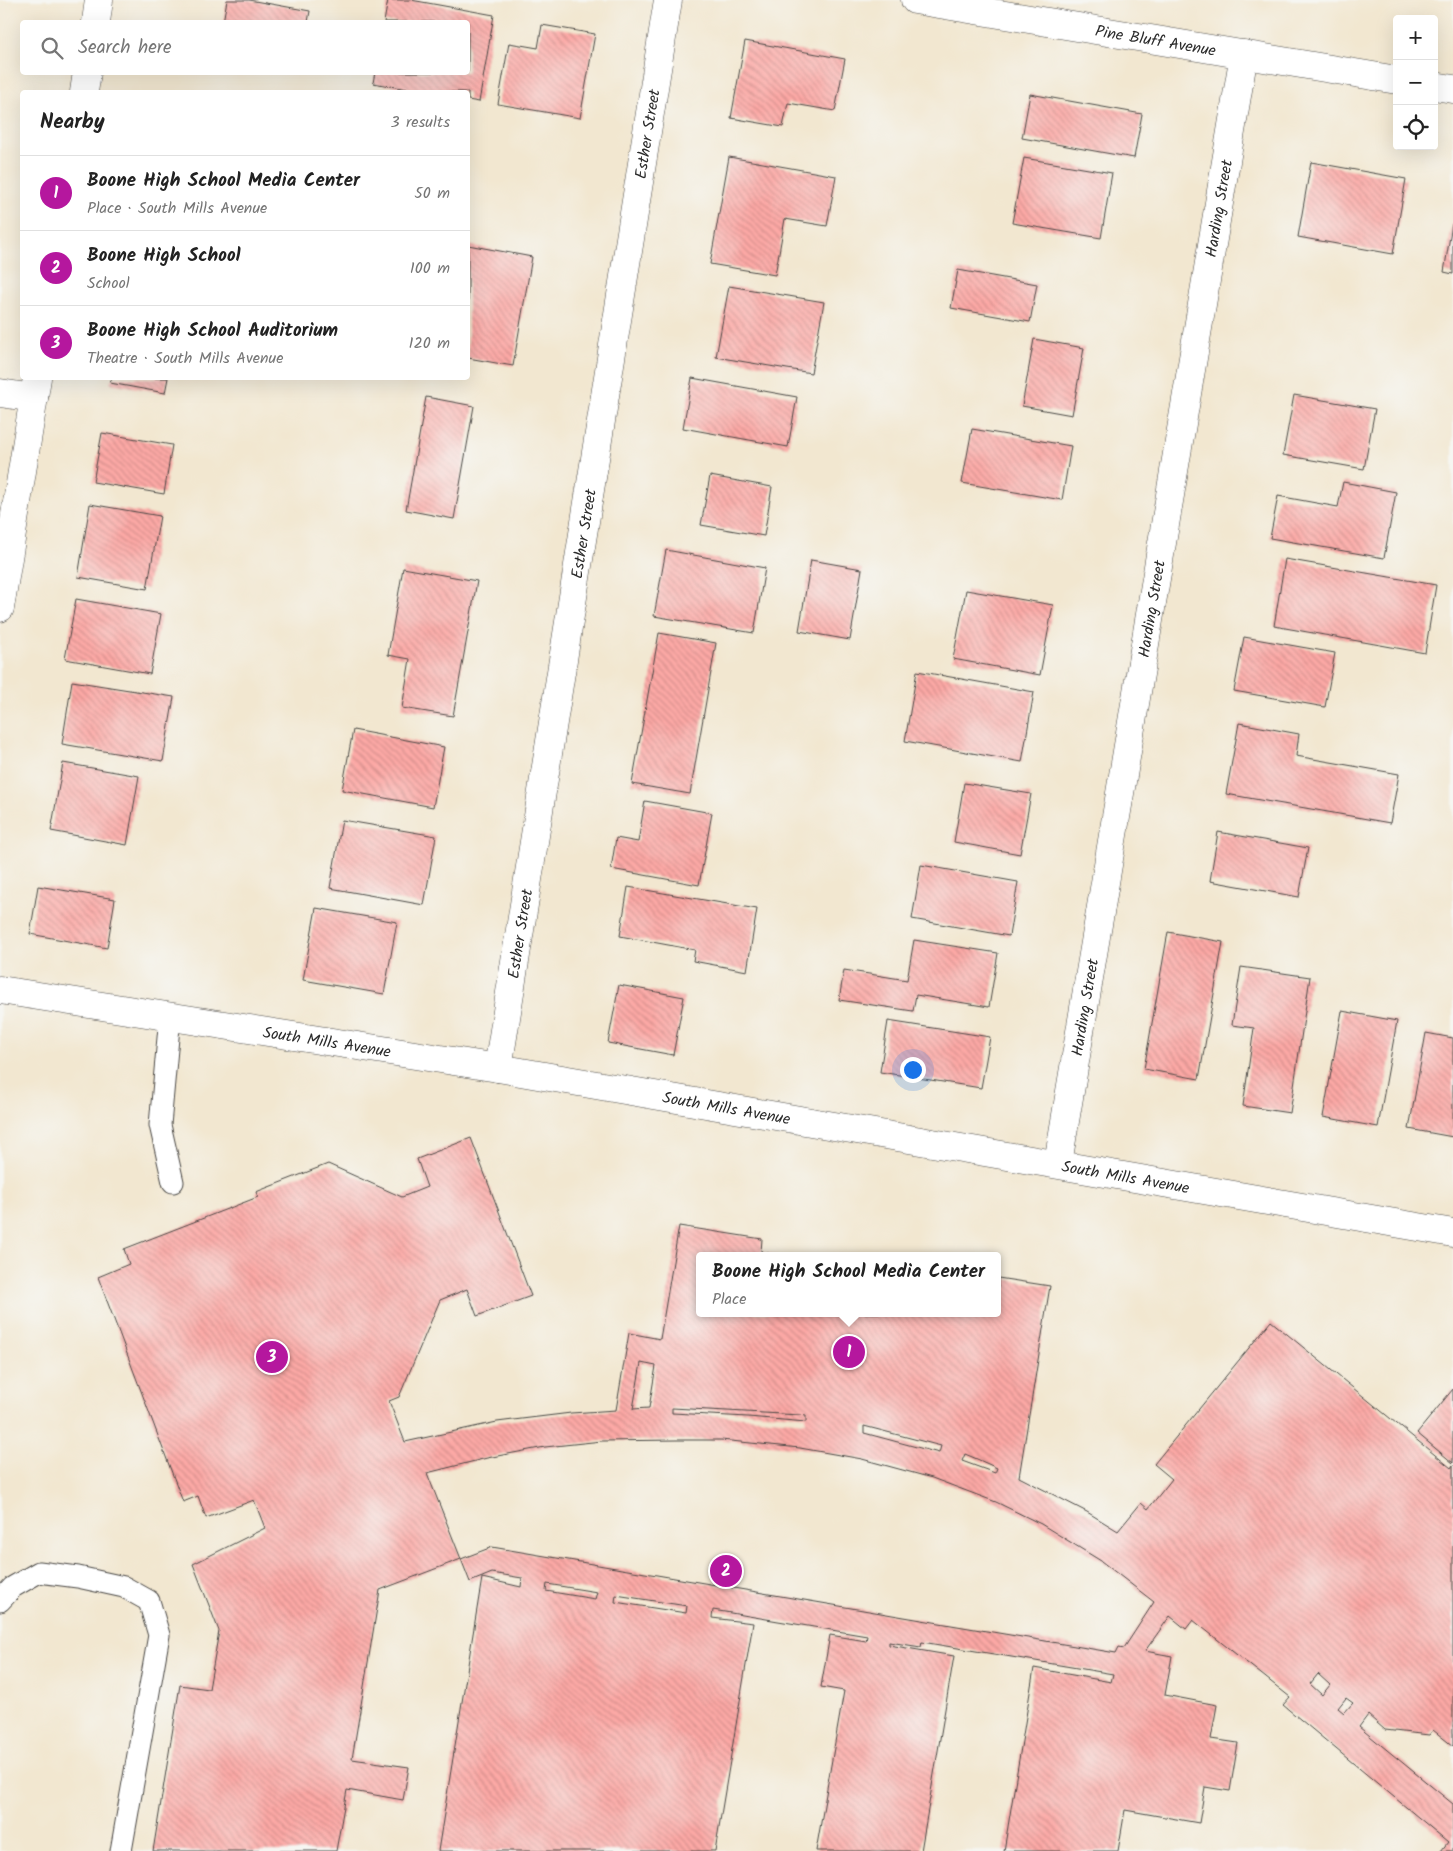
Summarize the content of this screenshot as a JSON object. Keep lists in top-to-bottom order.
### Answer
{
  "streets": {
    "street": [
      "Pine Bluff Avenue",
      "Esther Street",
      "Harding Street",
      "South Mills Avenue"
    ]
  },
  "crossings": [
    ["Pine Bluff Avenue", "Harding Street"],
    ["Esther Street", "South Mills Avenue"],
    ["Harding Street", "South Mills Avenue"]
  ],
  "page": {
    "map_buttons": ["+", "−"],
    "search": "Search here",
    "heading": ["Nearby", "3 results"],
    "list": [
      {
        "mark": "1",
        "name": "Boone High School Media Center",
        "note": "Place · South Mills Avenue",
        "value": "50 m"
      },
      {
        "mark": "2",
        "name": "Boone High School",
        "note": "School",
        "value": "100 m"
      },
      {
        "mark": "3",
        "name": "Boone High School Auditorium",
        "note": "Theatre · South Mills Avenue",
        "value": "120 m"
      }
    ],
    "popup": ["Boone High School Media Center", "Place"],
    "pins": ["1", "3", "2"]
  }
}
